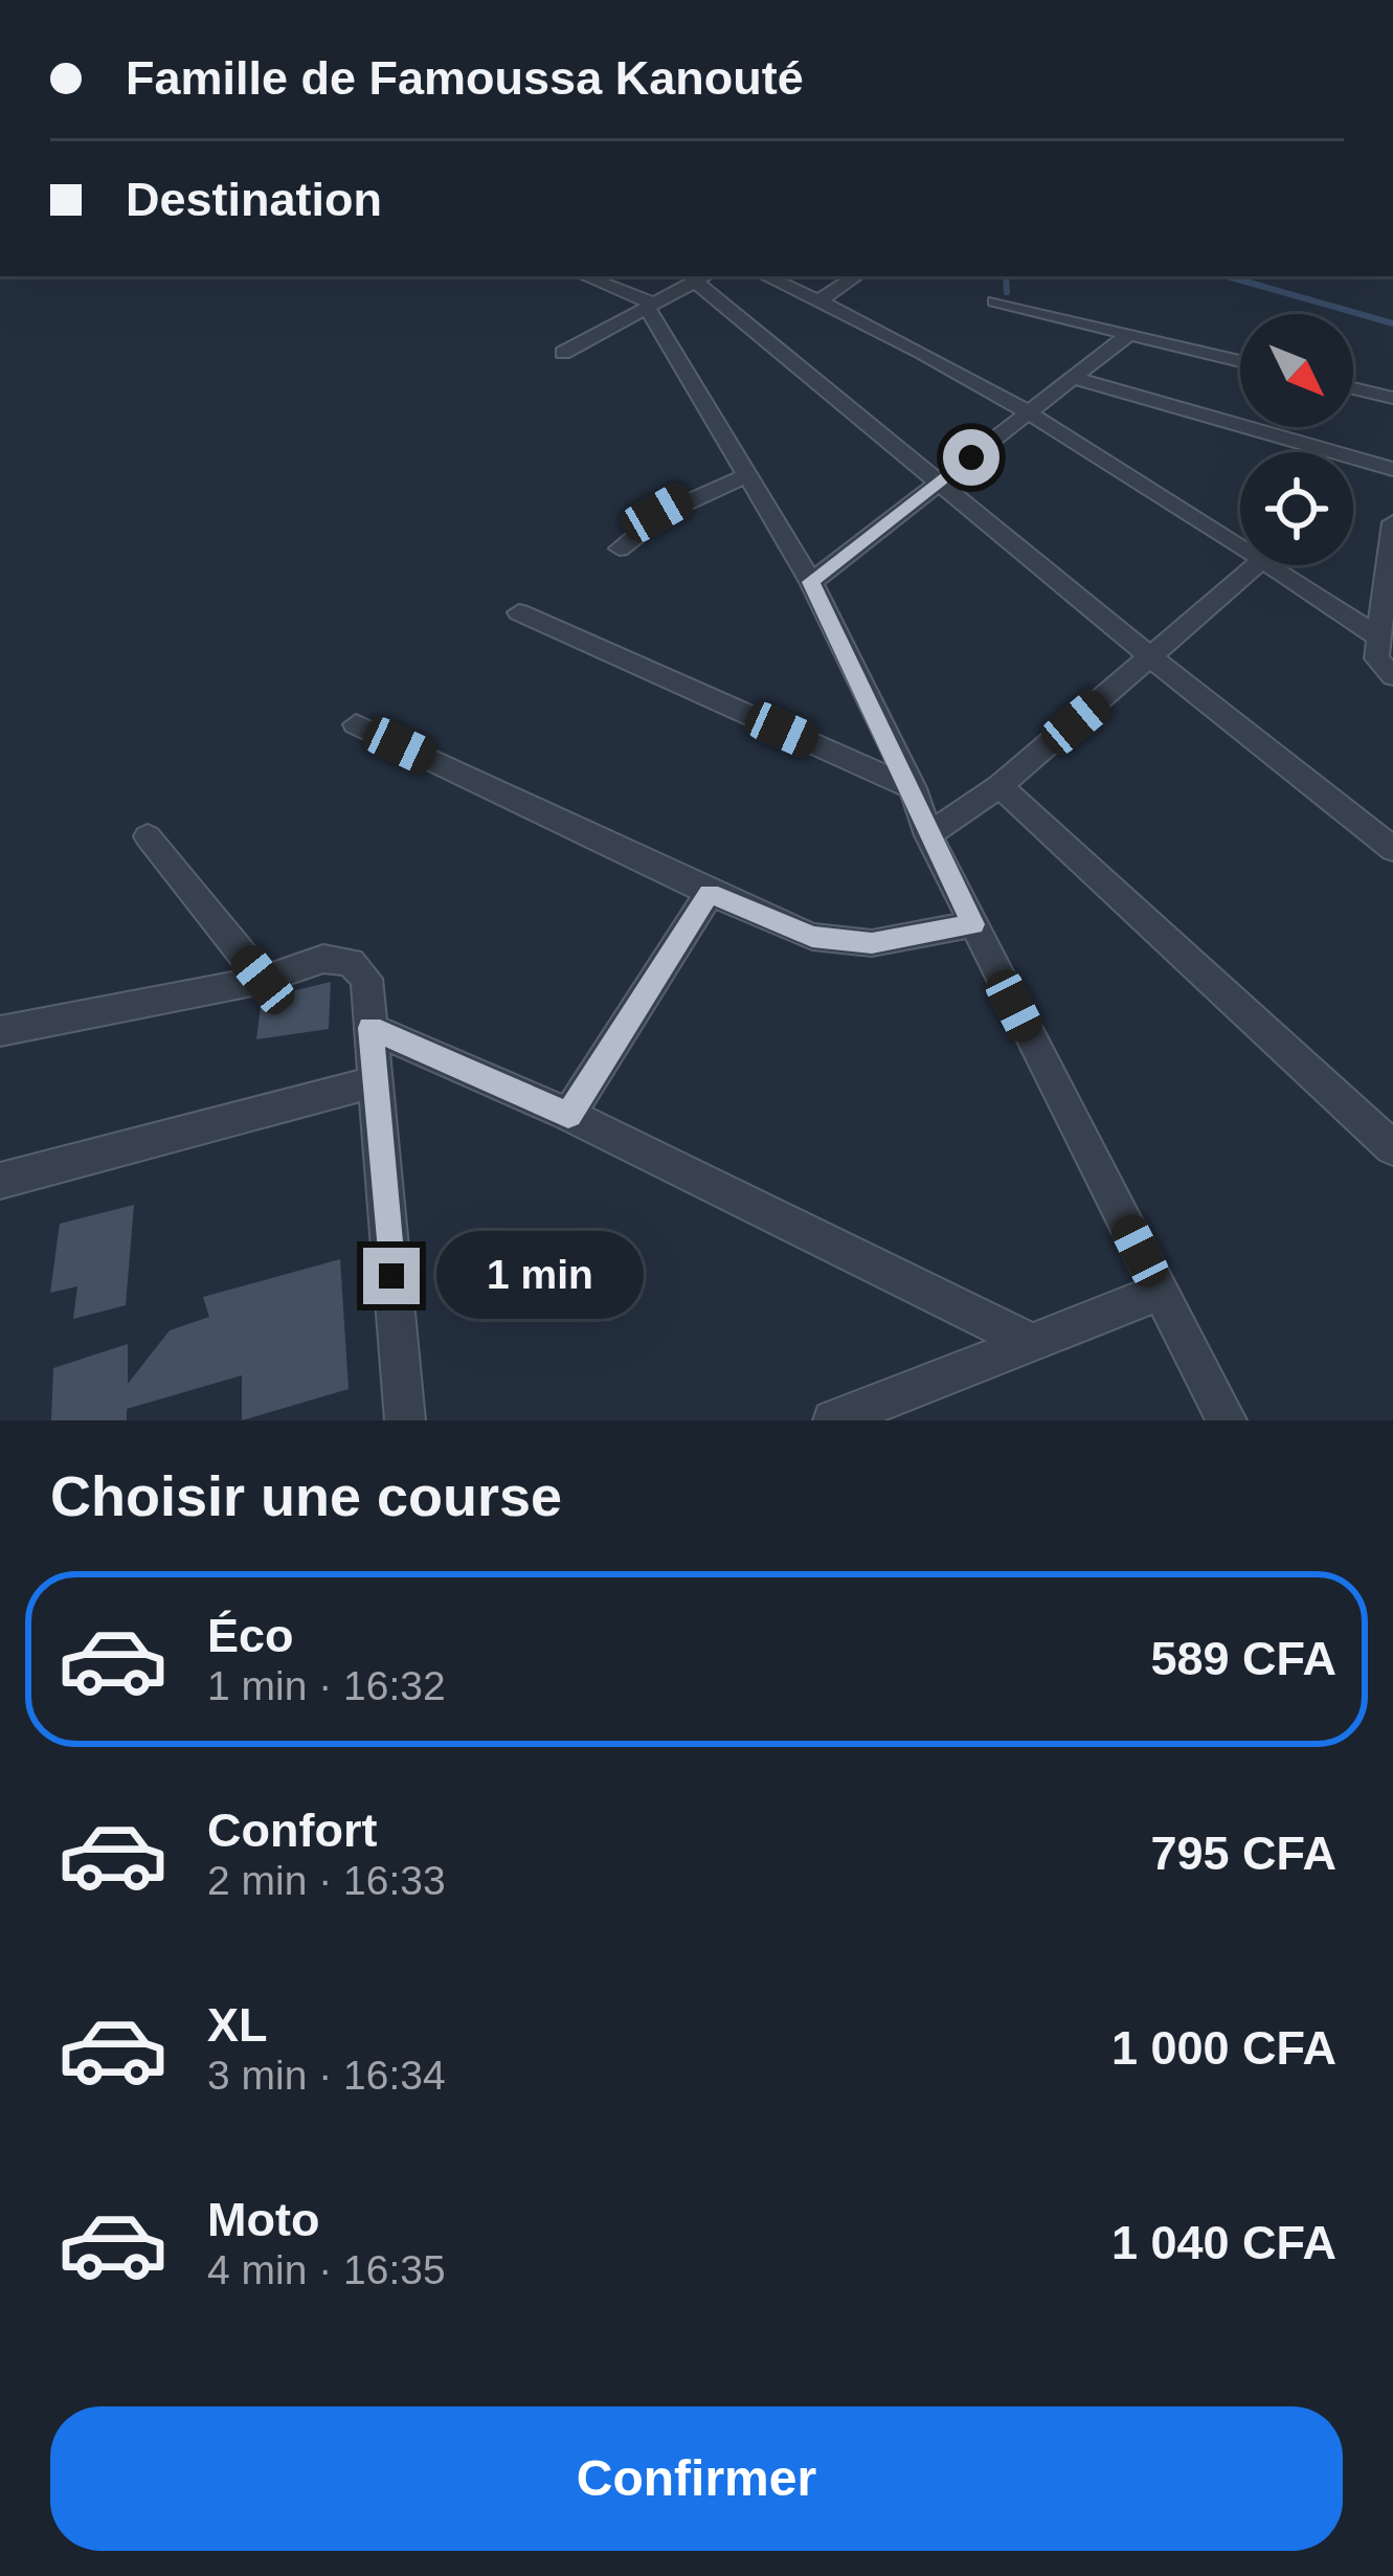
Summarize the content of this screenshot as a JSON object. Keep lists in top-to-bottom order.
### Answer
{
  "north": "bottom right",
  "page": {
    "banner": ["Famille de Famoussa Kanouté", "Destination"],
    "bubble": "1 min",
    "heading": "Choisir une course",
    "list": [
      {
        "name": "Éco",
        "note": "1 min · 16:32",
        "value": "589 CFA"
      },
      {
        "name": "Confort",
        "note": "2 min · 16:33",
        "value": "795 CFA"
      },
      {
        "name": "XL",
        "note": "3 min · 16:34",
        "value": "1 000 CFA"
      },
      {
        "name": "Moto",
        "note": "4 min · 16:35",
        "value": "1 040 CFA"
      }
    ],
    "buttons": "Confirmer"
  }
}
